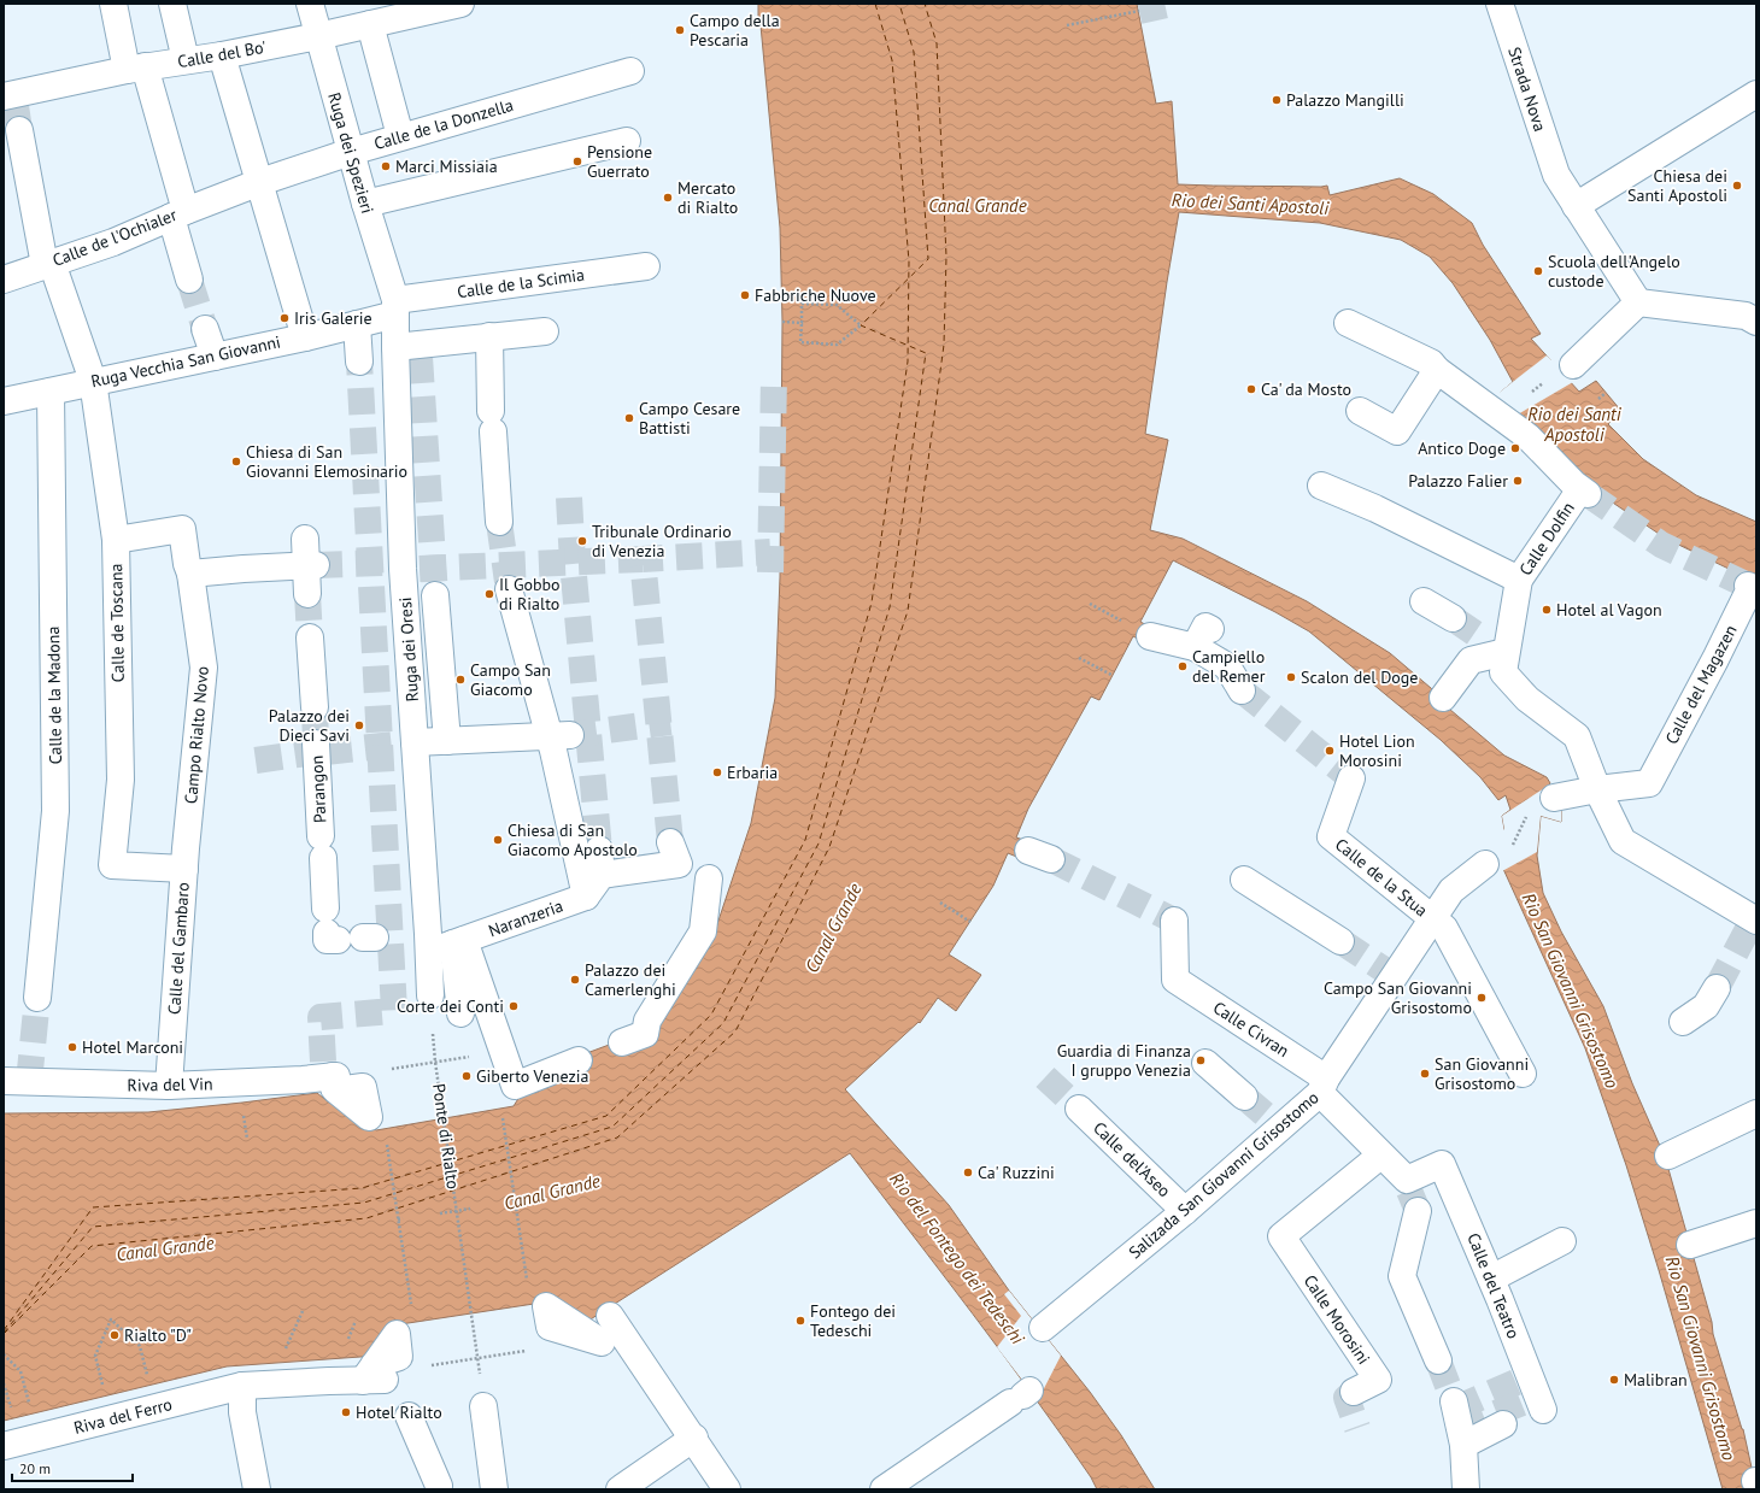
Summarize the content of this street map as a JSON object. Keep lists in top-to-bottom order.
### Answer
{
  "streets": {
    "street": [
      "Calle del Bo'",
      "Strada Nova",
      "Calle de la Donzella",
      "Ruga dei Spezieri",
      "Calle de l'Ochialer",
      "Calle de la Scimia",
      "Ruga Vecchia San Giovanni",
      "Calle Dolfin",
      "Calle de Toscana",
      "Ruga dei Oresi",
      "Calle del Magazen",
      "Calle de la Madona",
      "Campo Rialto Novo",
      "Parangon",
      "Calle de la Stua",
      "Naranzeria",
      "Calle del Gambaro",
      "Calle Civran",
      "Riva del Vin",
      "Calle del'Aseo",
      "Salizada San Giovanni Grisostomo",
      "Calle del Teatro",
      "Calle Morosini",
      "Riva del Ferro"
    ],
    "path": ["Ponte di Rialto"]
  },
  "crossings": [
    ["Calle del Bo'", "Ruga dei Spezieri"],
    ["Calle del Bo'", "Calle de Toscana"],
    ["Calle de la Donzella", "Ruga dei Spezieri"],
    ["Calle de la Donzella", "Calle de l'Ochialer"],
    ["Ruga dei Spezieri", "Calle de la Scimia"],
    ["Ruga dei Spezieri", "Ruga Vecchia San Giovanni"],
    ["Calle de l'Ochialer", "Calle de Toscana"],
    ["Calle de la Scimia", "Ruga Vecchia San Giovanni"],
    ["Ruga Vecchia San Giovanni", "Calle de Toscana"],
    ["Ruga Vecchia San Giovanni", "Calle de la Madona"],
    ["Calle de Toscana", "Campo Rialto Novo"],
    ["Calle de Toscana", "Calle del Gambaro"],
    ["Ruga dei Oresi", "Naranzeria"],
    ["Campo Rialto Novo", "Calle del Gambaro"],
    ["Calle de la Stua", "Salizada San Giovanni Grisostomo"],
    ["Calle del Gambaro", "Riva del Vin"],
    ["Calle Civran", "Salizada San Giovanni Grisostomo"],
    ["Calle Civran", "Calle del Teatro"],
    ["Calle Civran", "Calle Morosini"],
    ["Calle del'Aseo", "Salizada San Giovanni Grisostomo"]
  ],
  "water": [
    "Rio dei Santi Apostoli",
    "Canal Grande",
    "Rio San Giovanni Grisostomo",
    "Rio del Fontego dei Tedeschi"
  ],
  "places": [
    "Campo della Pescaria",
    "Palazzo Mangilli",
    "Pensione Guerrato",
    "Marci Missiaia",
    "Chiesa dei Santi Apostoli",
    "Mercato di Rialto",
    "Scuola dell'Angelo custode",
    "Fabbriche Nuove",
    "Iris Galerie",
    "Ca' da Mosto",
    "Campo Cesare Battisti",
    "Antico Doge",
    "Chiesa di San Giovanni Elemosinario",
    "Palazzo Falier",
    "Tribunale Ordinario di Venezia",
    "Il Gobbo di Rialto",
    "Hotel al Vagon",
    "Campiello del Remer",
    "Scalon del Doge",
    "Campo San Giacomo",
    "Palazzo dei Dieci Savi",
    "Hotel Lion Morosini",
    "Erbaria",
    "Chiesa di San Giacomo Apostolo",
    "Palazzo dei Camerlenghi",
    "Campo San Giovanni Grisostomo",
    "Corte dei Conti",
    "Hotel Marconi",
    "Guardia di Finanza I gruppo Venezia",
    "San Giovanni Grisostomo",
    "Giberto Venezia",
    "Ca' Ruzzini",
    "Fontego dei Tedeschi",
    "Rialto \"D\"",
    "Malibran",
    "Hotel Rialto"
  ],
  "scale_bar": "20 m"
}
